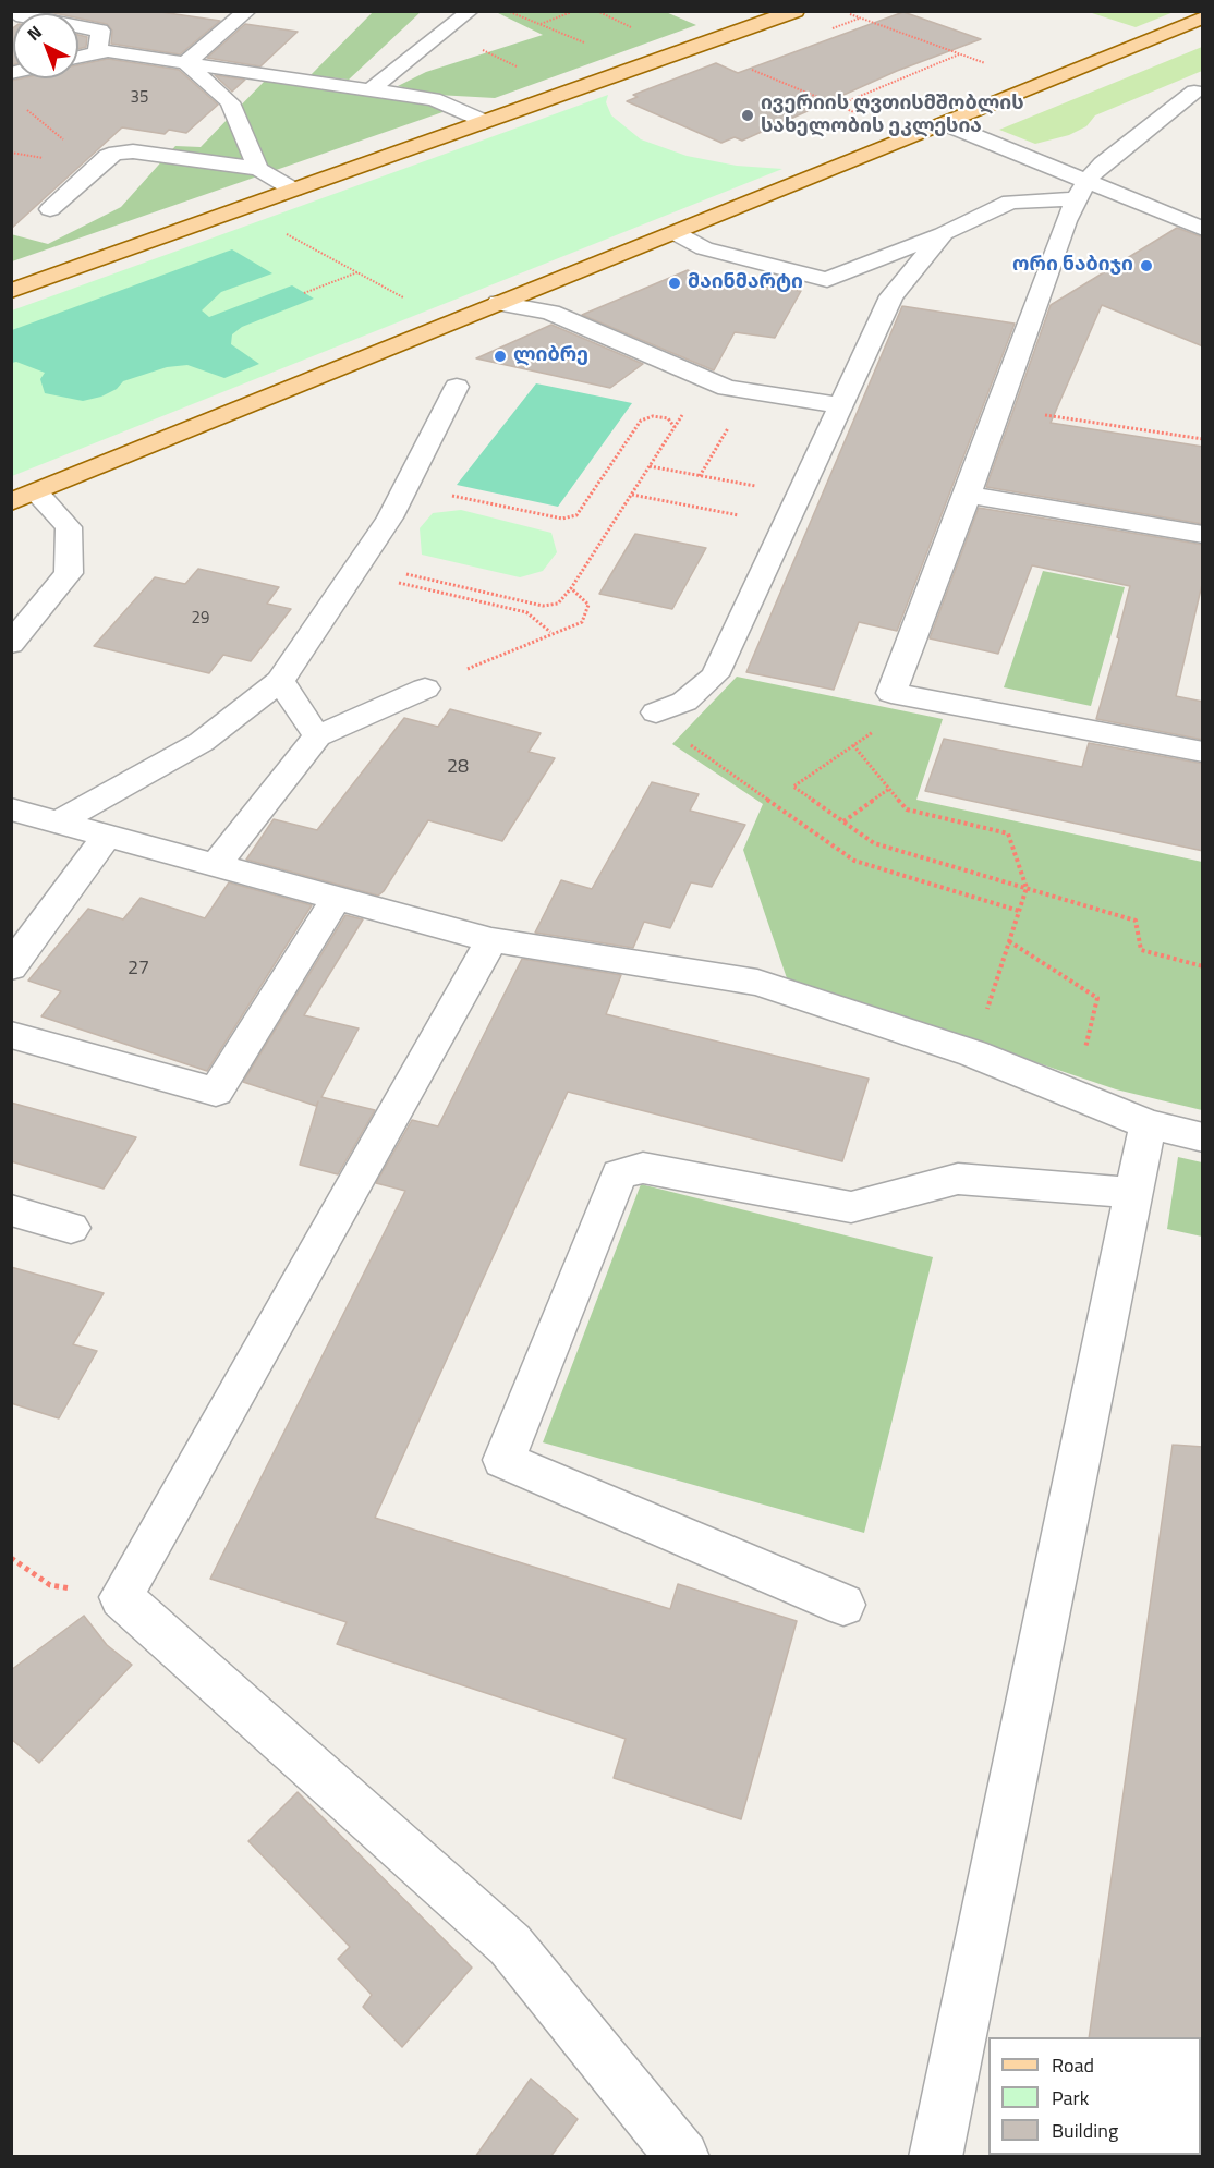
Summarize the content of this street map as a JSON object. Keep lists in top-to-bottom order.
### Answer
{
  "places": [
    "ივერიის ღვთისმშობლის სახელობის ეკლესია",
    "ორი ნაბიჯი",
    "მაინმარტი",
    "ლიბრე"
  ],
  "house_numbers": [
    "35",
    "29",
    "28",
    "27"
  ],
  "legend": ["Road", "Park", "Building"],
  "north": "top left"
}
